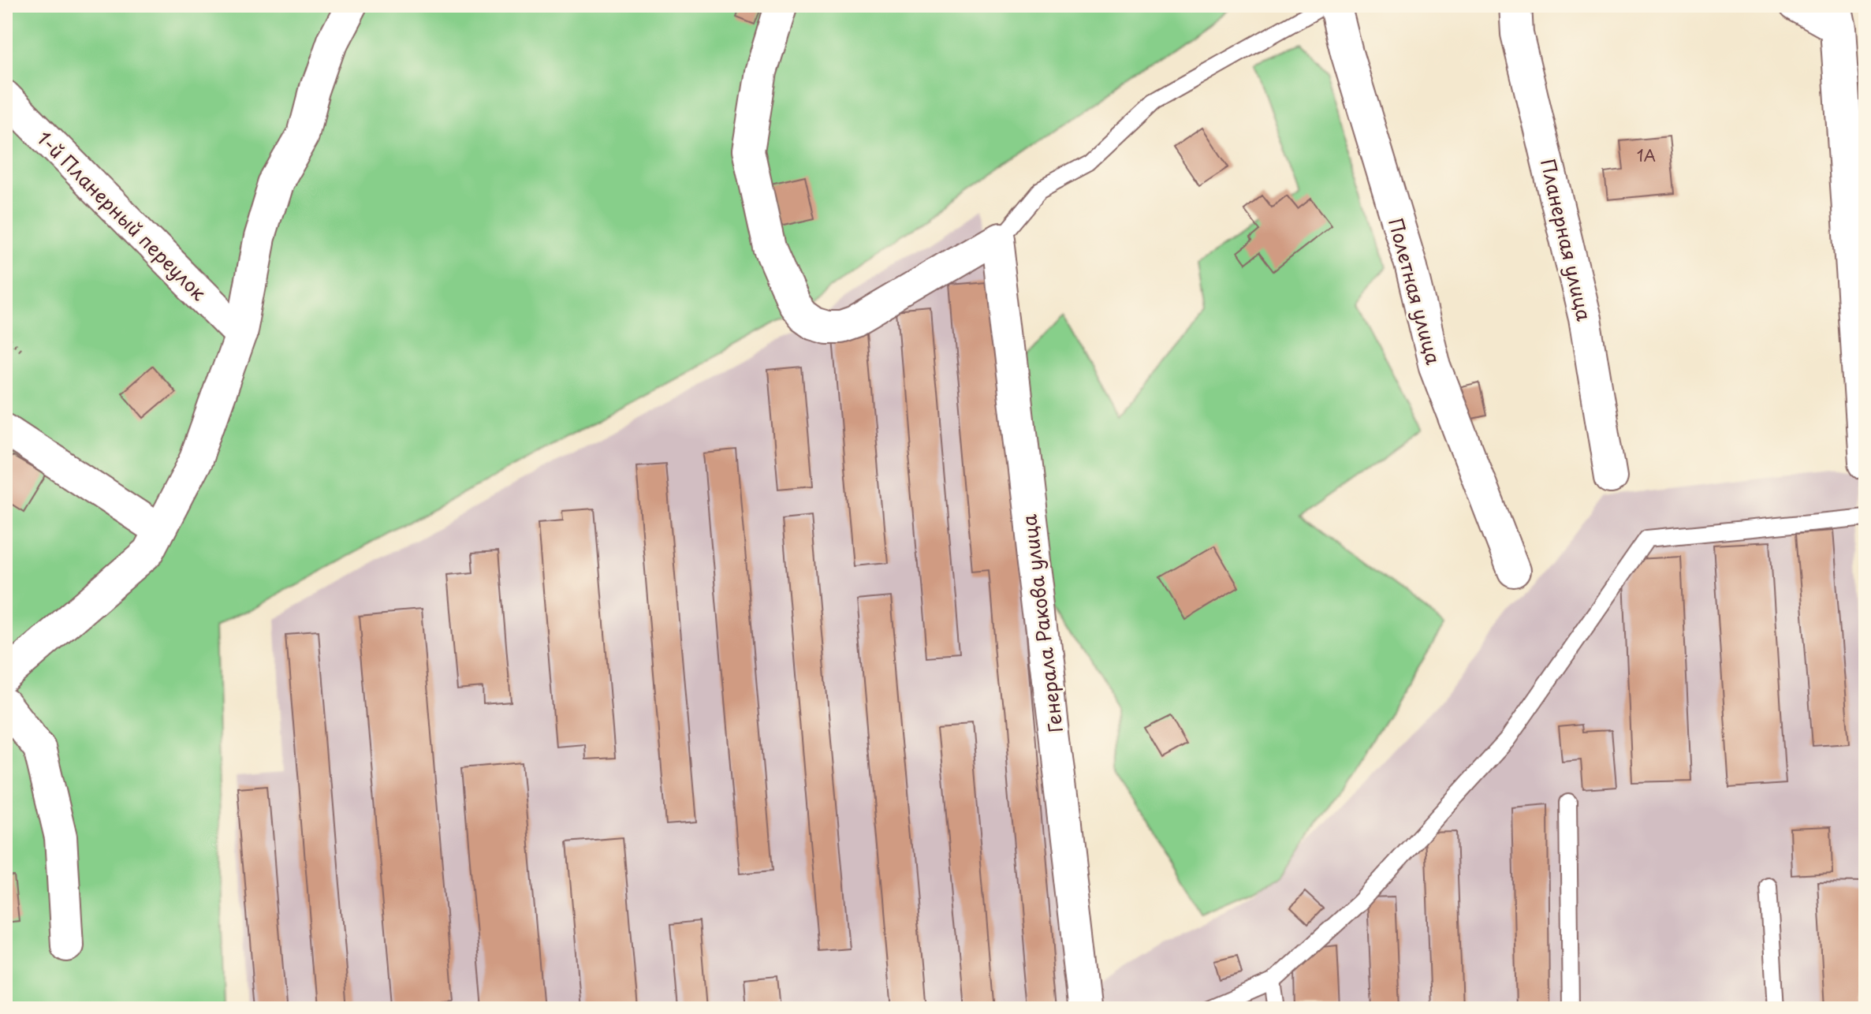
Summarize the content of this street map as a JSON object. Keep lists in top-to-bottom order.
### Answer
{
  "streets": {
    "street": [
      "1-й Планерный переулок",
      "Планерная улица",
      "Полетная улица",
      "Генерала Ракова улица"
    ]
  },
  "house_numbers": ["1А"]
}
